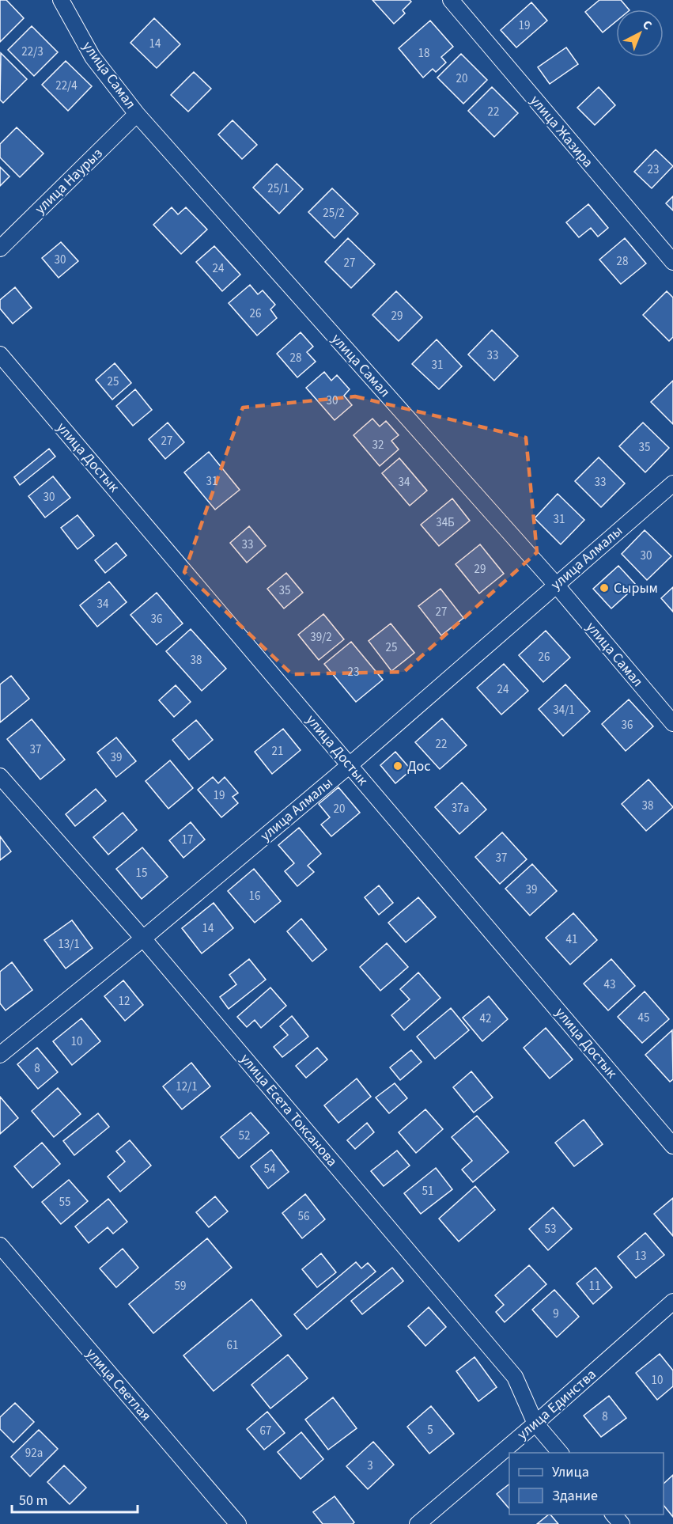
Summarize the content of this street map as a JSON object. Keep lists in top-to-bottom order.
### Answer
{
  "streets": {
    "street": [
      "улица Самал",
      "улица Жазира",
      "улица Наурыз",
      "улица Достык",
      "улица Алмалы",
      "улица Есета Токсанова",
      "улица Светлая",
      "улица Единства"
    ]
  },
  "crossings": [
    ["улица Самал", "улица Наурыз"],
    ["улица Самал", "улица Алмалы"],
    ["улица Достык", "улица Алмалы"],
    ["улица Алмалы", "улица Есета Токсанова"],
    ["улица Есета Токсанова", "улица Единства"]
  ],
  "places": ["Сырым", "Дос"],
  "house_numbers": [
    "19",
    "14",
    "22/3",
    "18",
    "20",
    "22/4",
    "22",
    "23",
    "25/1",
    "25/2",
    "30",
    "28",
    "27",
    "24",
    "26",
    "29",
    "33",
    "28",
    "31",
    "25",
    "30",
    "27",
    "32",
    "35",
    "31",
    "34",
    "33",
    "30",
    "31",
    "34Б",
    "33",
    "30",
    "29",
    "35",
    "34",
    "27",
    "36",
    "39/2",
    "25",
    "26",
    "38",
    "23",
    "24",
    "34/1",
    "36",
    "22",
    "37",
    "21",
    "39",
    "19",
    "38",
    "37а",
    "20",
    "17",
    "37",
    "15",
    "39",
    "16",
    "14",
    "41",
    "13/1",
    "43",
    "12",
    "45",
    "42",
    "10",
    "8",
    "12/1",
    "52",
    "54",
    "51",
    "55",
    "56",
    "53",
    "13",
    "59",
    "11",
    "9",
    "61",
    "10",
    "8",
    "5",
    "67",
    "92а",
    "3"
  ],
  "legend": ["Улица", "Здание"],
  "scale_bar": "50 m",
  "north": "top right"
}
